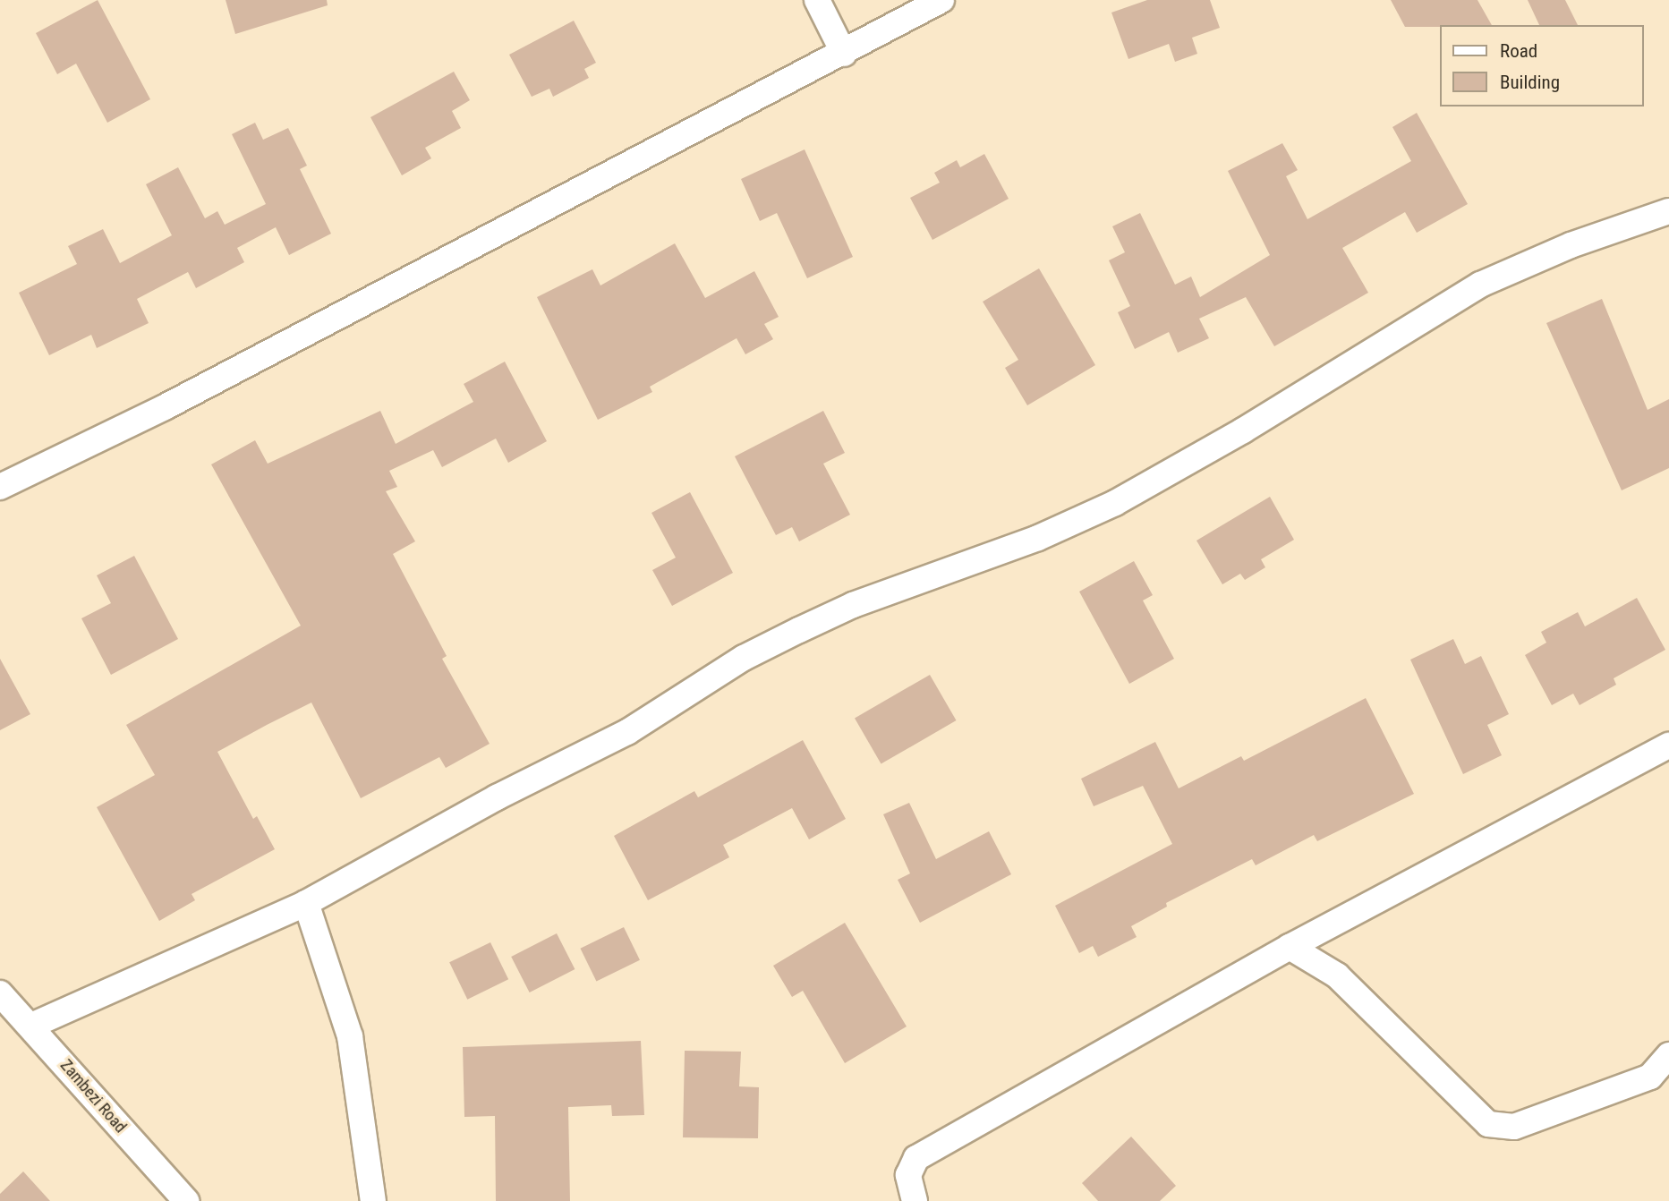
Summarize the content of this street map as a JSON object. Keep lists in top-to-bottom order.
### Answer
{
  "streets": {
    "street": ["Zambezi Road"]
  },
  "legend": ["Road", "Building"]
}
